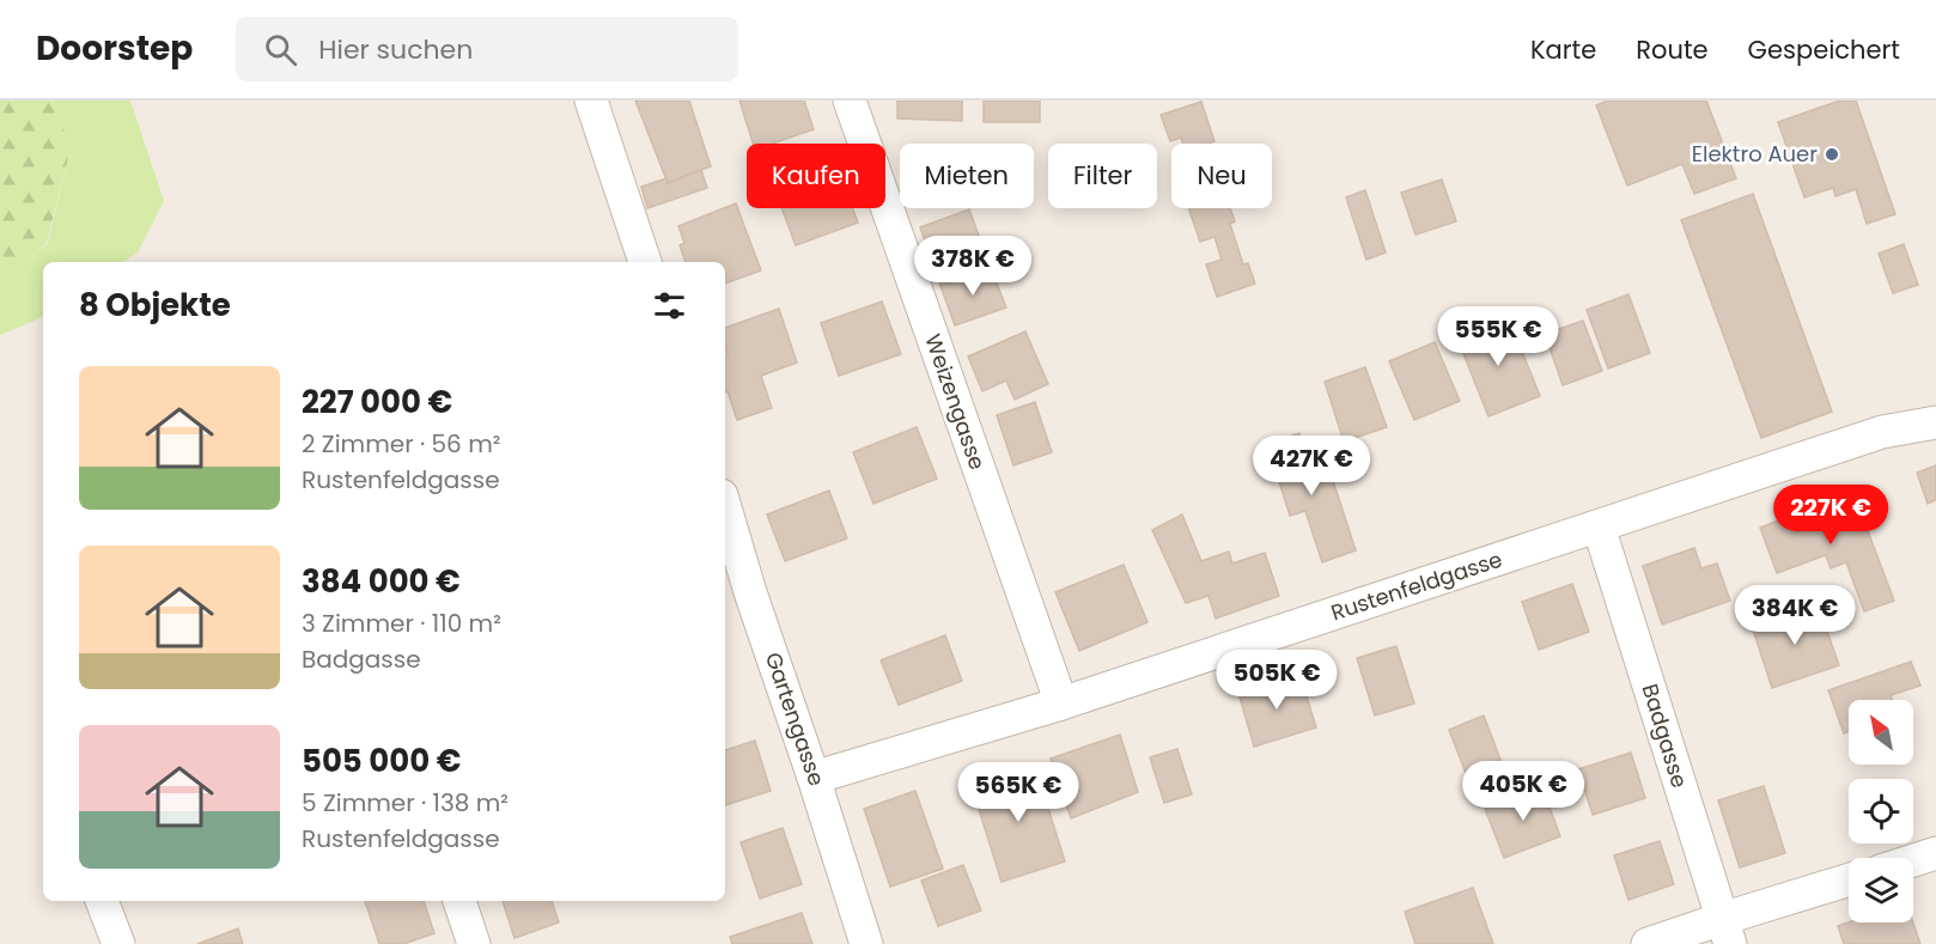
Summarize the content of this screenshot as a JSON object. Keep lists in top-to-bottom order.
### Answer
{
  "streets": {
    "street": [
      "Weizengasse",
      "Rustenfeldgasse",
      "Gartengasse",
      "Badgasse"
    ]
  },
  "crossings": [
    ["Weizengasse", "Rustenfeldgasse"],
    ["Rustenfeldgasse", "Gartengasse"],
    ["Rustenfeldgasse", "Badgasse"]
  ],
  "places": ["Elektro Auer"],
  "north": "top left",
  "page": {
    "header": "Doorstep",
    "search": "Hier suchen",
    "nav": ["Karte", "Route", "Gespeichert"],
    "chip": [
      "Kaufen",
      "Mieten",
      "Filter",
      "Neu"
    ],
    "price": [
      "378K €",
      "555K €",
      "427K €",
      "227K €",
      "384K €",
      "505K €",
      "405K €",
      "565K €"
    ],
    "heading": "8 Objekte",
    "list": [
      {
        "name": "227 000 €",
        "note": "2 Zimmer · 56 m² · Rustenfeldgasse"
      },
      {
        "name": "384 000 €",
        "note": "3 Zimmer · 110 m² · Badgasse"
      },
      {
        "name": "505 000 €",
        "note": "5 Zimmer · 138 m² · Rustenfeldgasse"
      }
    ]
  }
}
